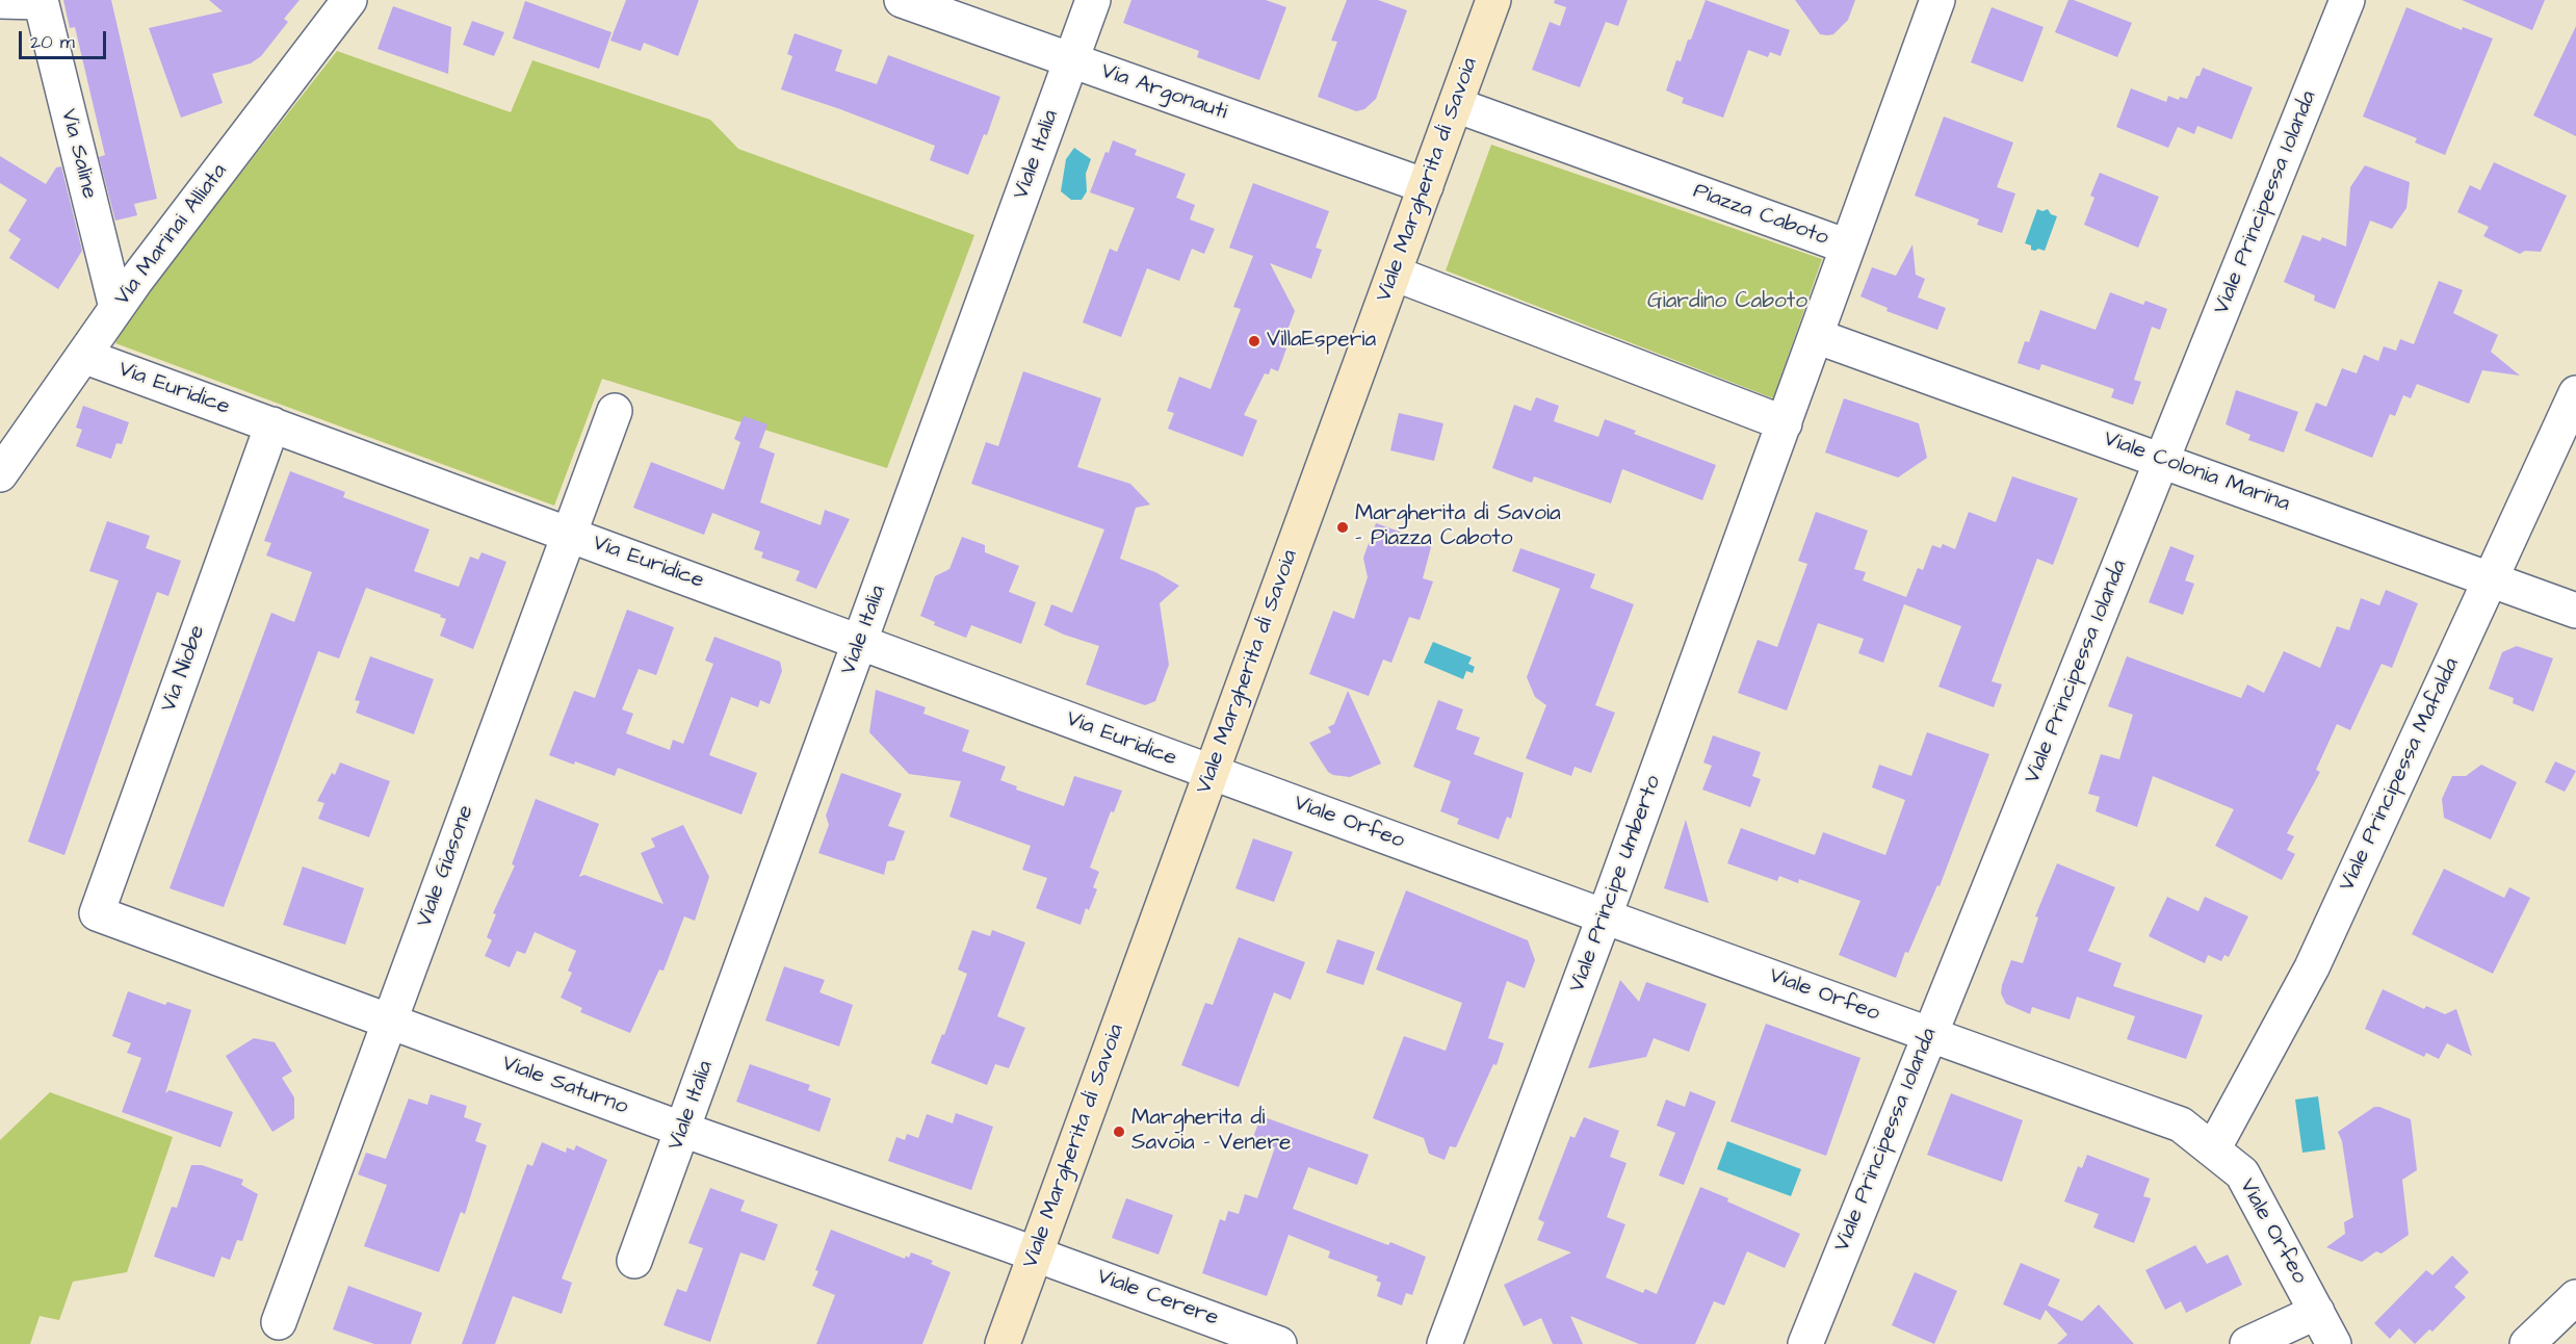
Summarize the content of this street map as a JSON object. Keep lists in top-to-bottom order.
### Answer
{
  "streets": {
    "street": [
      "Via Argonauti",
      "Via Saline",
      "Viale Italia",
      "Viale Margherita di Savoia",
      "Viale Principessa Iolanda",
      "Piazza Caboto",
      "Via Marinai Alliata",
      "Via Euridice",
      "Viale Colonia Marina",
      "Via Niobe",
      "Viale Principessa Mafalda",
      "Viale Orfeo",
      "Viale Giasone",
      "Viale Principe Umberto",
      "Viale Saturno",
      "Viale Cerere"
    ]
  },
  "crossings": [
    ["Via Argonauti", "Viale Italia"],
    ["Via Argonauti", "Viale Margherita di Savoia"],
    ["Via Saline", "Via Marinai Alliata"],
    ["Viale Italia", "Via Euridice"],
    ["Viale Italia", "Viale Saturno"],
    ["Viale Margherita di Savoia", "Piazza Caboto"],
    ["Viale Margherita di Savoia", "Via Euridice"],
    ["Viale Margherita di Savoia", "Viale Orfeo"],
    ["Viale Margherita di Savoia", "Viale Saturno"],
    ["Viale Margherita di Savoia", "Viale Cerere"],
    ["Viale Principessa Iolanda", "Viale Colonia Marina"],
    ["Viale Principessa Iolanda", "Viale Orfeo"],
    ["Piazza Caboto", "Viale Colonia Marina"],
    ["Piazza Caboto", "Viale Principe Umberto"],
    ["Via Marinai Alliata", "Via Euridice"],
    ["Via Euridice", "Via Niobe"],
    ["Via Euridice", "Viale Orfeo"],
    ["Via Euridice", "Viale Giasone"],
    ["Viale Colonia Marina", "Viale Principessa Mafalda"],
    ["Via Niobe", "Viale Saturno"],
    ["Viale Principessa Mafalda", "Viale Orfeo"],
    ["Viale Orfeo", "Viale Principe Umberto"],
    ["Viale Giasone", "Viale Saturno"],
    ["Viale Saturno", "Viale Cerere"]
  ],
  "parks": ["Giardino Caboto"],
  "places": ["VillaEsperia", "Margherita di Savoia - Piazza Caboto", "Margherita di Savoia - Venere"],
  "scale_bar": "20 m"
}
